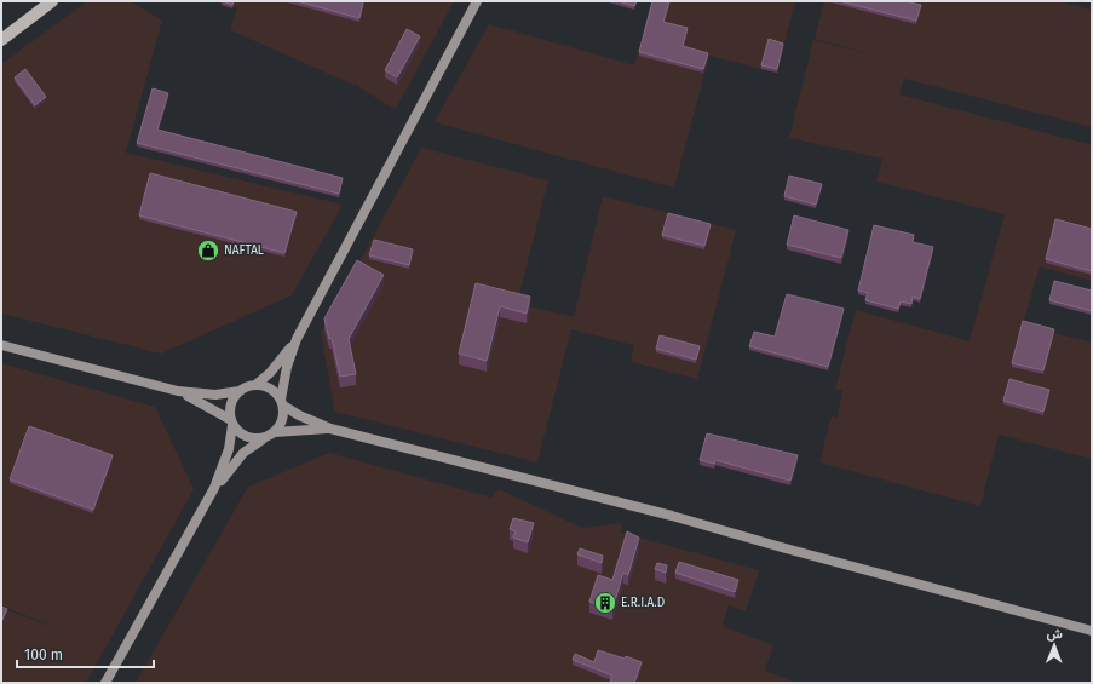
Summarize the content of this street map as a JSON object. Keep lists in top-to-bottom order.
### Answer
{
  "places": {
    "shop": ["NAFTAL"],
    "building": ["E.R.I.A.D"]
  },
  "scale_bar": "100 m",
  "north": "top"
}
